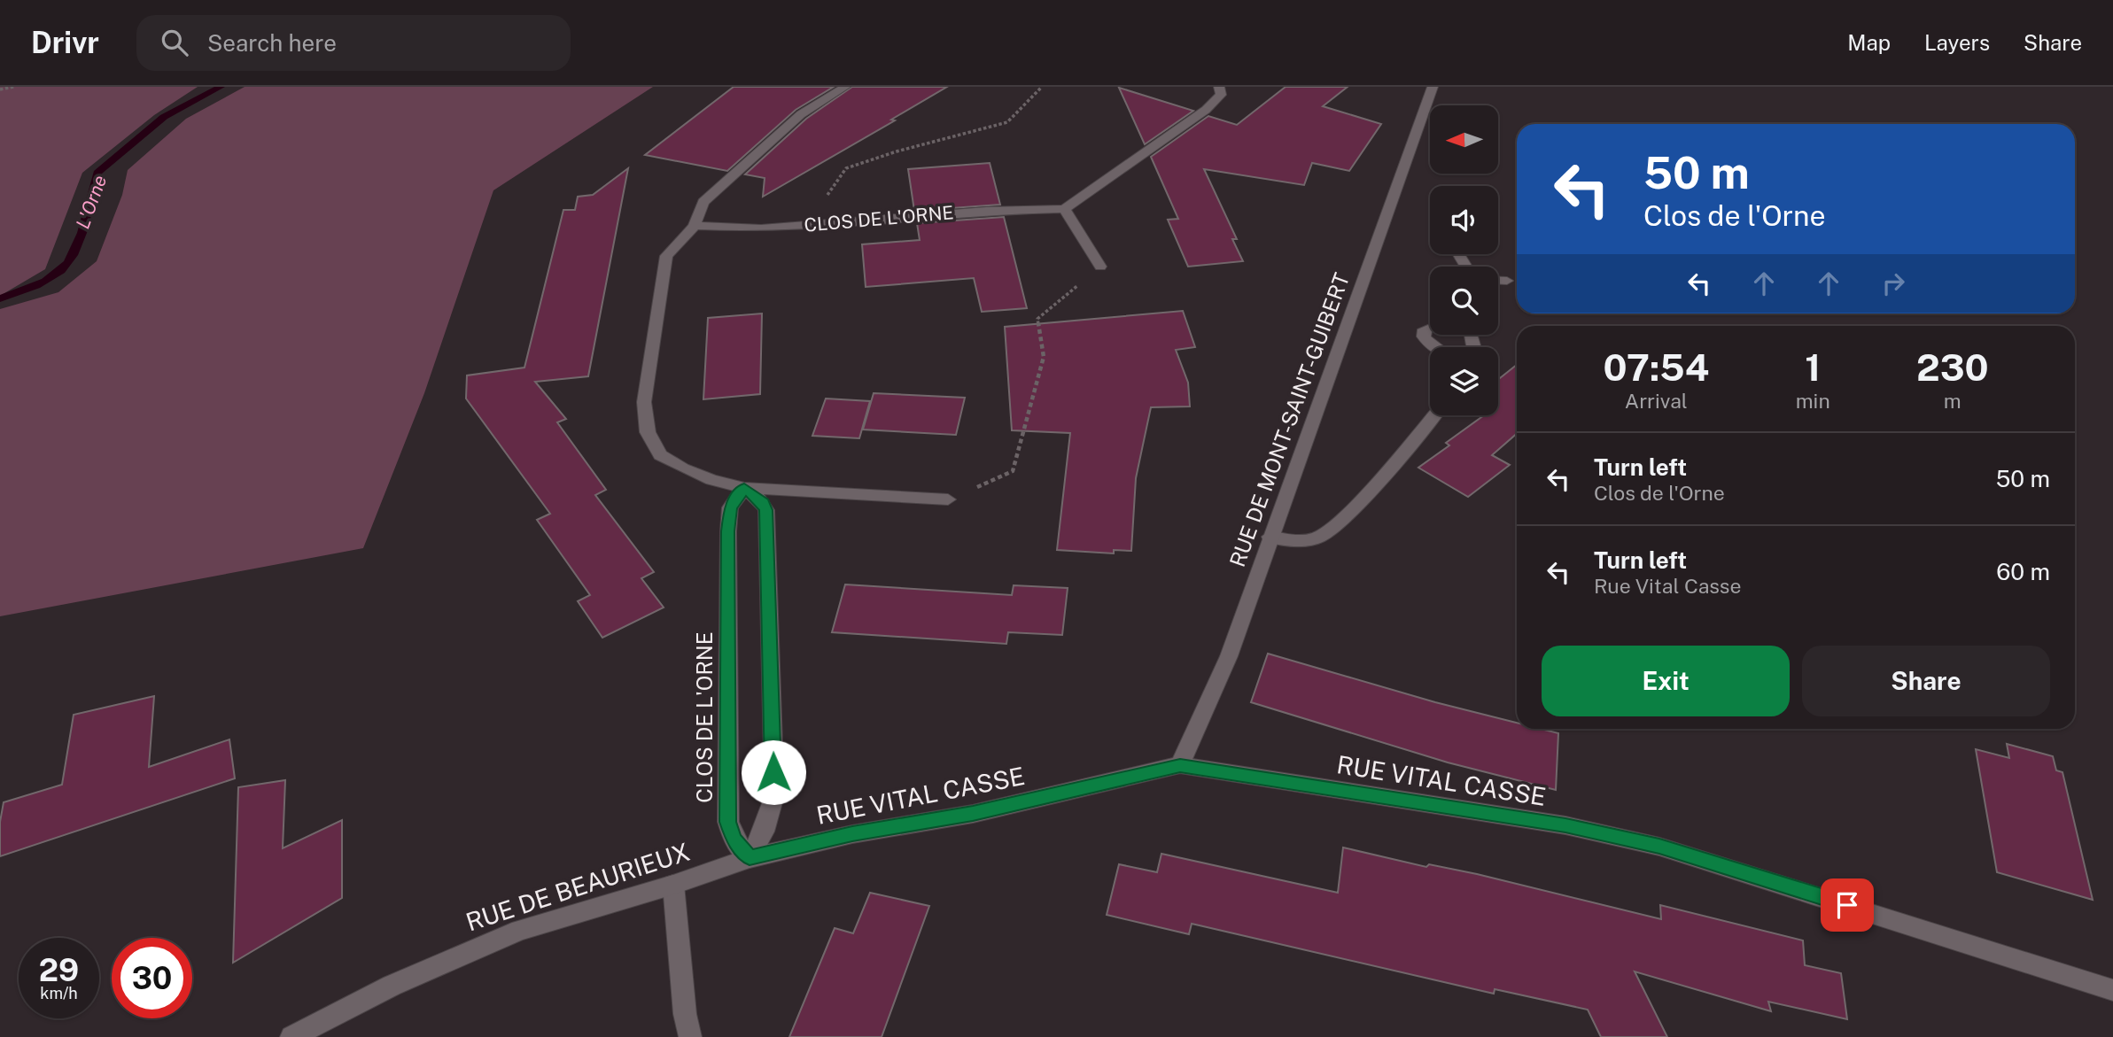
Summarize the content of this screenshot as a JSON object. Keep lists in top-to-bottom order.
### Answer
{
  "streets": {
    "street": [
      "CLOS DE L'ORNE",
      "RUE DE MONT-SAINT-GUIBERT",
      "RUE VITAL CASSE",
      "RUE DE BEAURIEUX"
    ]
  },
  "crossings": [
    ["CLOS DE L'ORNE", "RUE VITAL CASSE"],
    ["CLOS DE L'ORNE", "RUE DE BEAURIEUX"],
    ["RUE DE MONT-SAINT-GUIBERT", "RUE VITAL CASSE"],
    ["RUE VITAL CASSE", "RUE DE BEAURIEUX"]
  ],
  "water": ["L'Orne"],
  "north": "left",
  "page": {
    "header": "Drivr",
    "search": "Search here",
    "nav": ["Map", "Layers", "Share"],
    "turn": ["50 m", "Clos de l'Orne"],
    "eta": [
      "07:54",
      "Arrival",
      "1",
      "min",
      "230",
      "m"
    ],
    "list": [
      {
        "name": "Turn left",
        "note": "Clos de l'Orne",
        "value": "50 m"
      },
      {
        "name": "Turn left",
        "note": "Rue Vital Casse",
        "value": "60 m"
      }
    ],
    "buttons": ["Exit", "Share"],
    "speed": "29 km/h",
    "limit": "30"
  }
}
